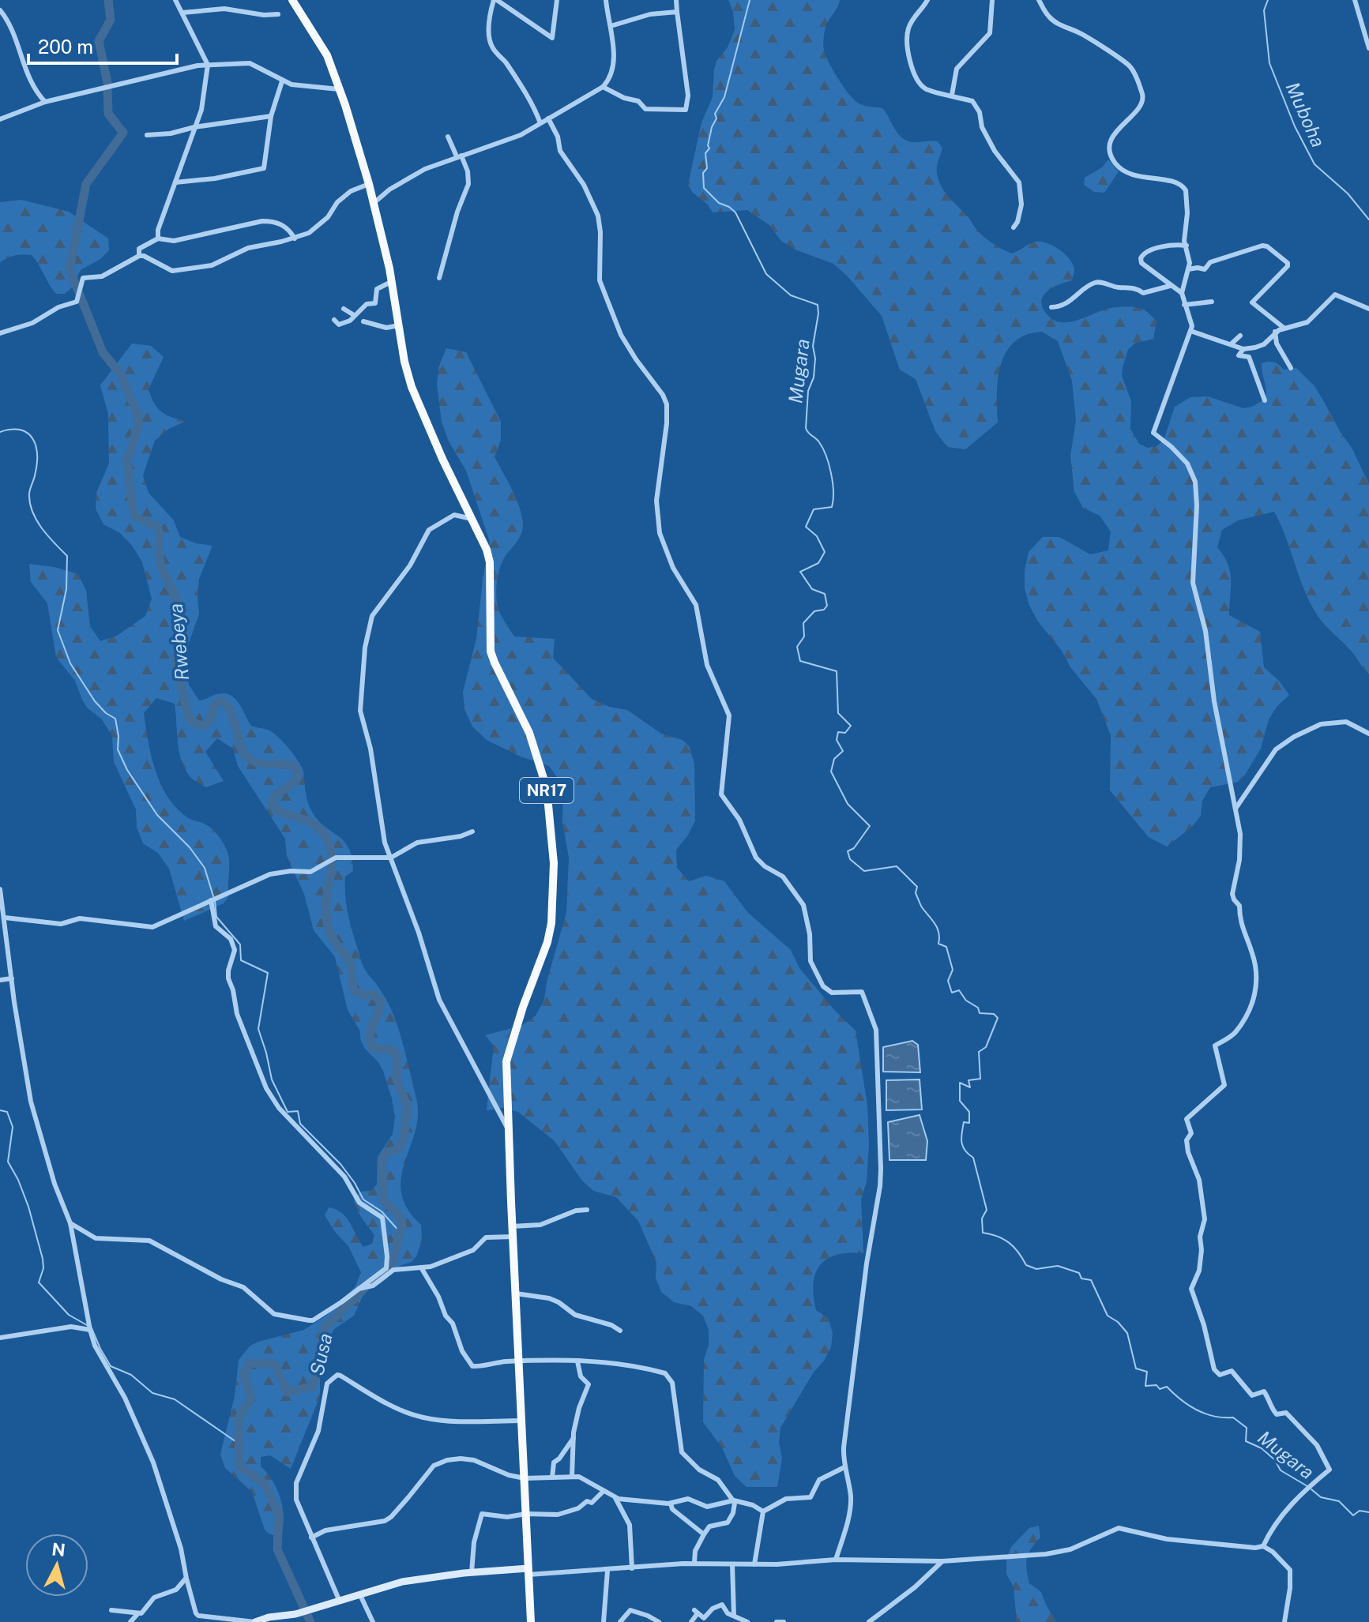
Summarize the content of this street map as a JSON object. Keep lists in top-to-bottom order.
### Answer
{
  "streets": {
    "main road": ["NR17"]
  },
  "water": [
    "Muboha",
    "Mugara",
    "Rwebeya",
    "Susa"
  ],
  "scale_bar": "200 m",
  "north": "top"
}
